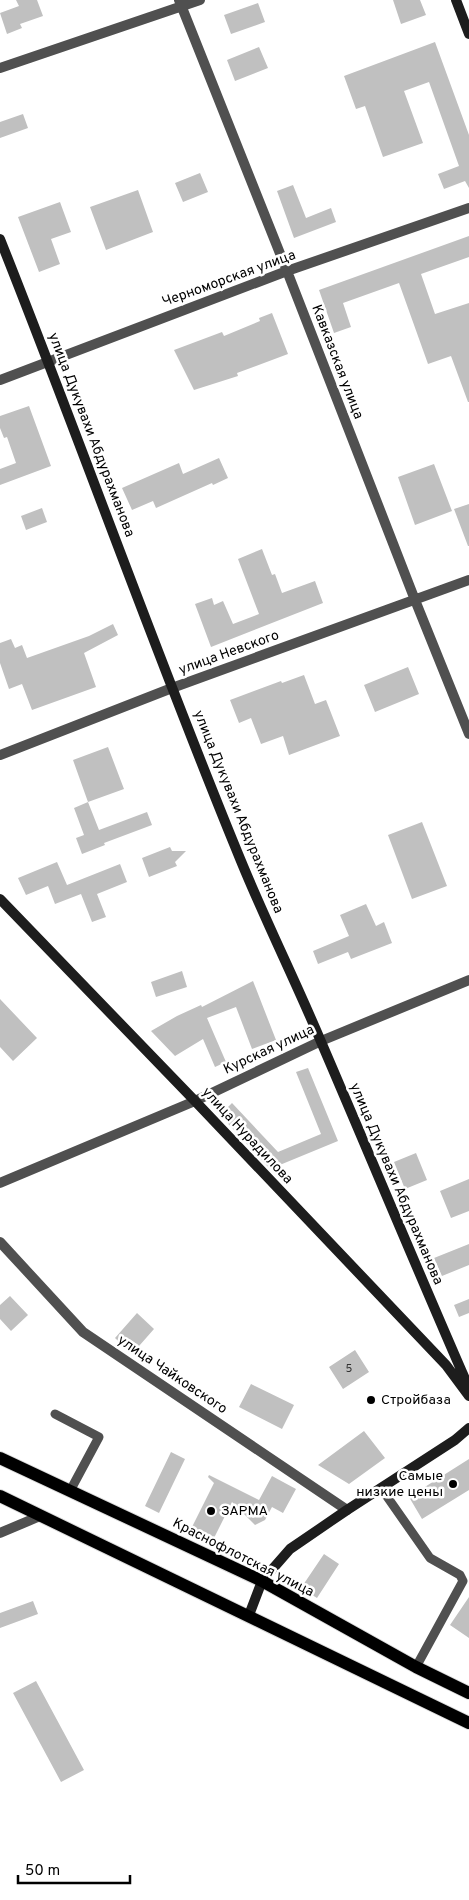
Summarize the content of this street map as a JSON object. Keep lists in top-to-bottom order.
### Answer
{
  "streets": {
    "main road": ["Краснофлотская улица"],
    "street": [
      "Черноморская улица",
      "Кавказская улица",
      "улица Дукувахи Абдурахманова",
      "улица Невского",
      "Курская улица",
      "улица Нурадилова",
      "улица Чайковского"
    ]
  },
  "crossings": [
    ["Черноморская улица", "Кавказская улица"],
    ["Черноморская улица", "улица Дукувахи Абдурахманова"],
    ["Кавказская улица", "улица Невского"],
    ["улица Дукувахи Абдурахманова", "улица Невского"],
    ["улица Дукувахи Абдурахманова", "Курская улица"],
    ["Курская улица", "улица Нурадилова"]
  ],
  "places": ["Стройбаза", "Самые низкие цены", "ЗАРМА"],
  "house_numbers": ["5"],
  "scale_bar": "50 m"
}
